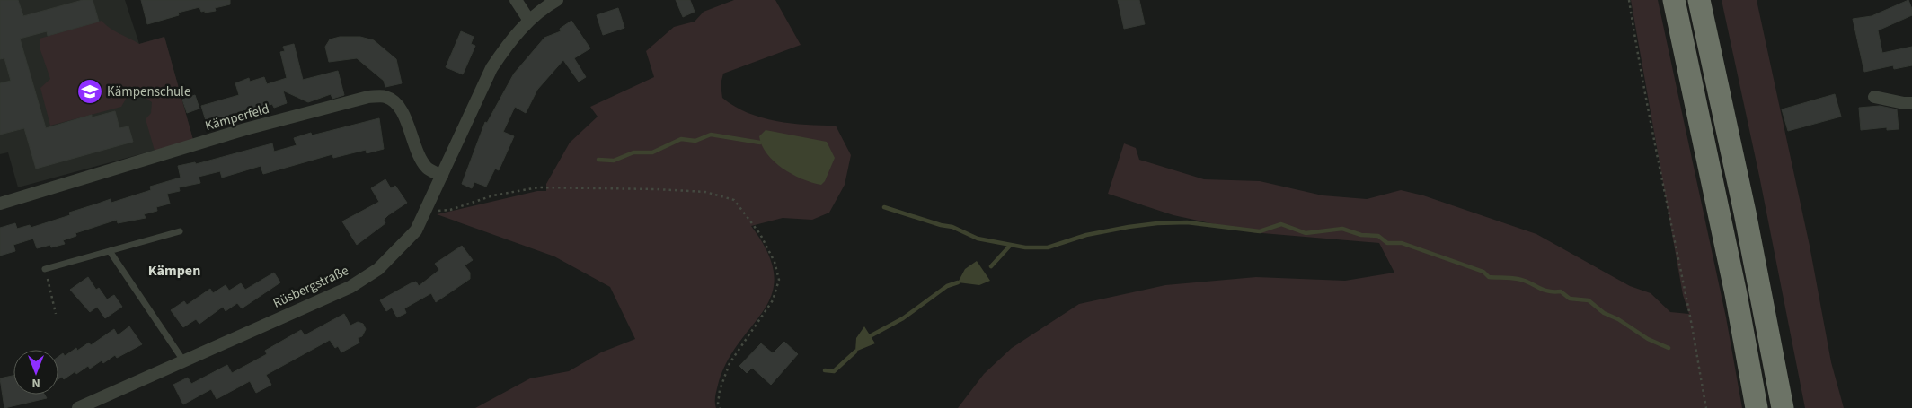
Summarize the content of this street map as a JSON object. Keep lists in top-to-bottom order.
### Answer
{
  "streets": {
    "street": ["Kämperfeld", "Rüsbergstraße"]
  },
  "crossings": [
    ["Kämperfeld", "Rüsbergstraße"]
  ],
  "districts": ["Kämpen"],
  "places": {
    "school or university": ["Kämpenschule"]
  },
  "north": "bottom"
}
